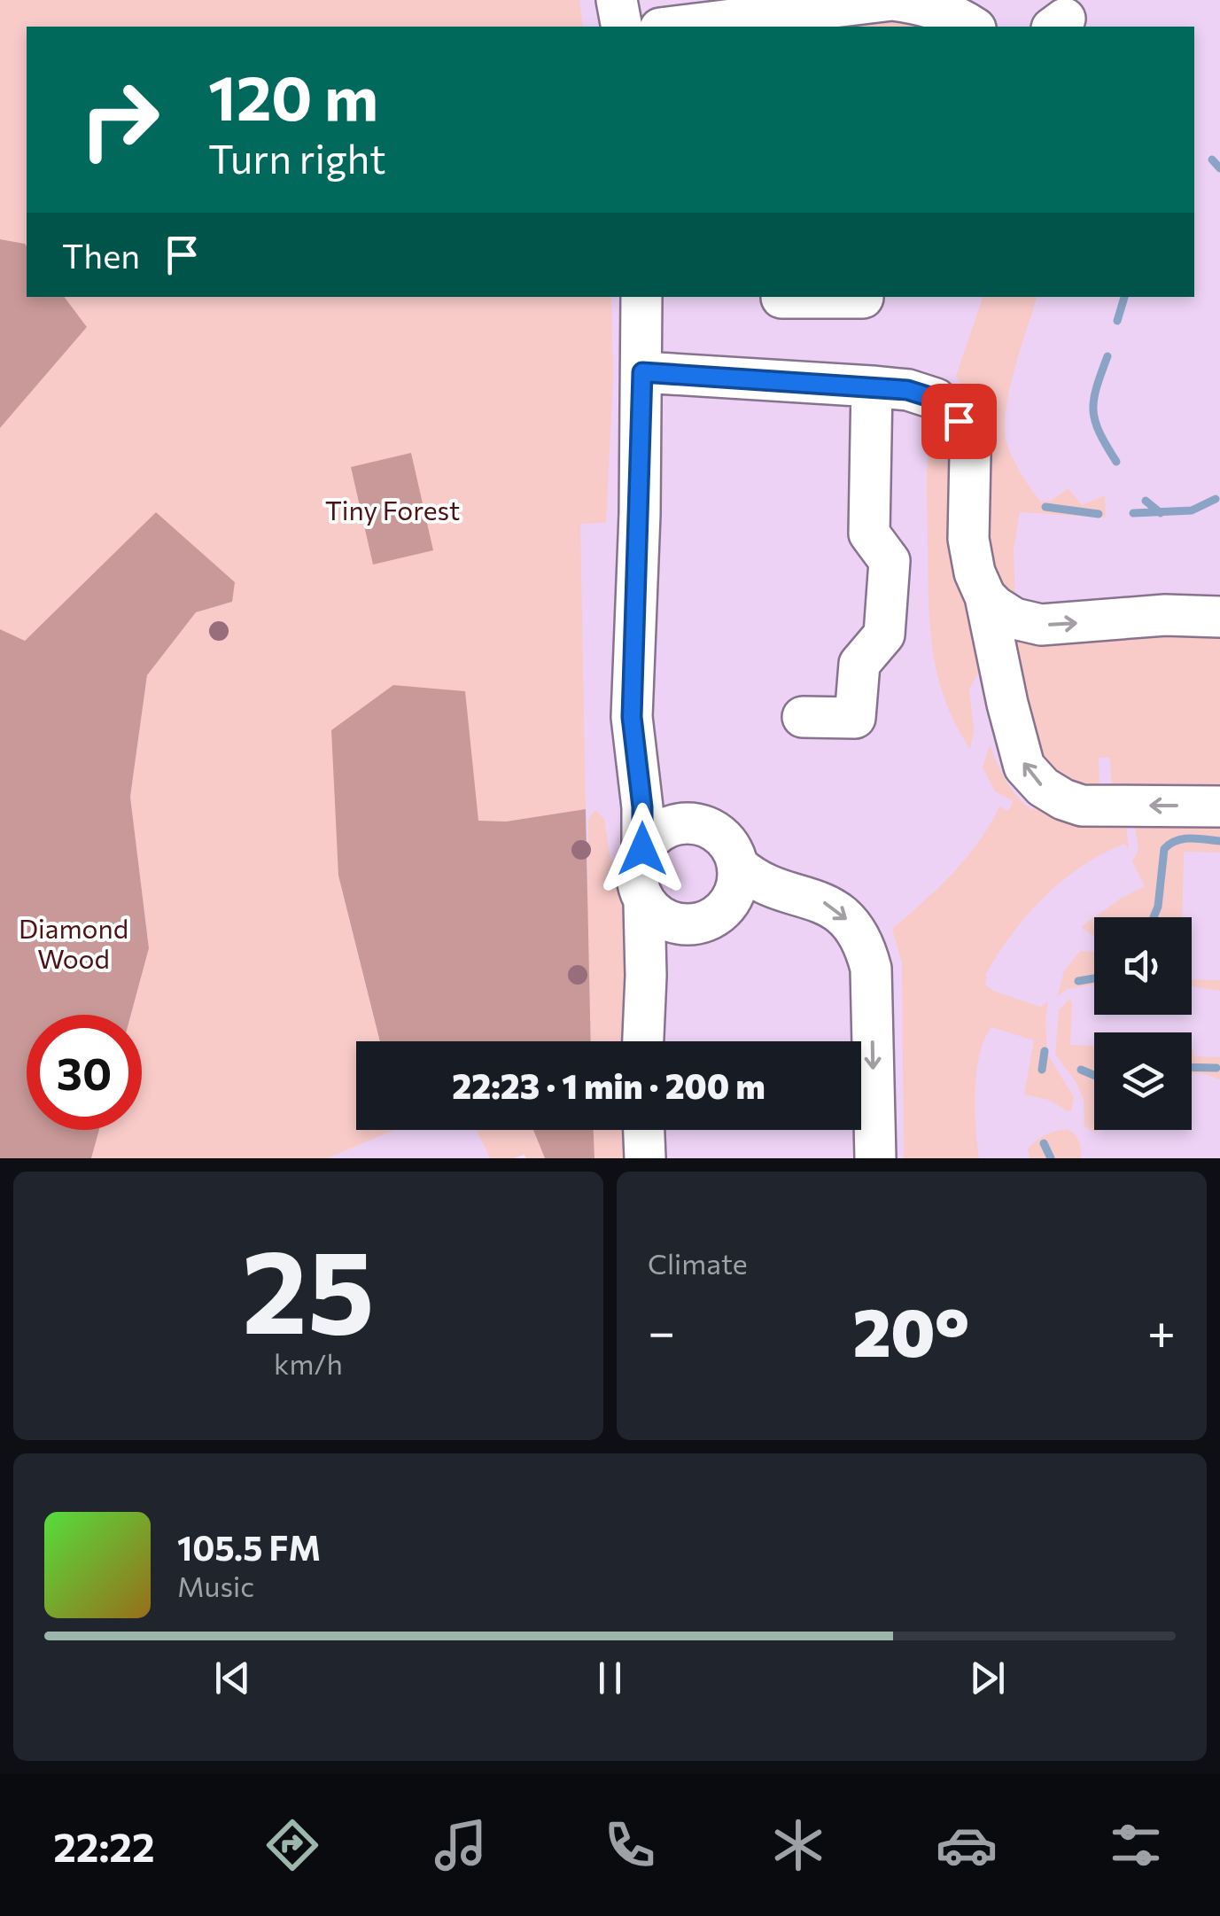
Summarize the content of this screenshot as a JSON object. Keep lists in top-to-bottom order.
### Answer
{
  "parks": ["Tiny Forest", "Diamond Wood"],
  "page": {
    "turn": ["120 m", "Turn right"],
    "then": "Then",
    "limit": "30",
    "trip": "22:23 · 1 min · 200 m",
    "tile": [
      ["25", "km/h"],
      "Climate"
    ],
    "heat": ["−", "20°", "+"],
    "song": ["105.5 FM", "Music"],
    "tabs": "22:22"
  }
}
